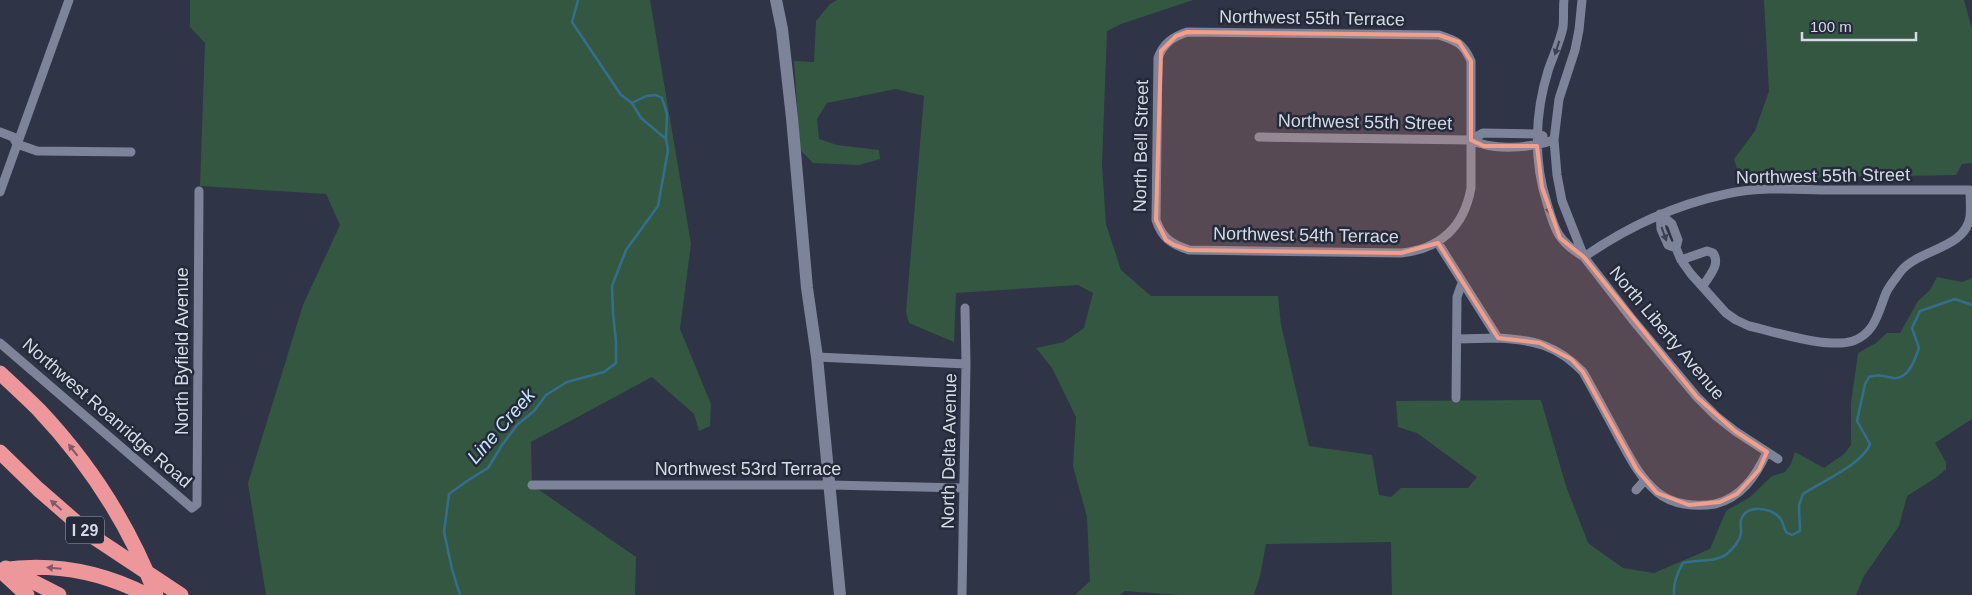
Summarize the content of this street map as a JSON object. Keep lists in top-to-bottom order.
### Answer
{
  "streets": {
    "highway": ["I 29"],
    "street": [
      "Northwest 55th Terrace",
      "Northwest 55th Street",
      "North Bell Street",
      "Northwest 54th Terrace",
      "North Liberty Avenue",
      "North Byfield Avenue",
      "Northwest Roanridge Road",
      "North Delta Avenue",
      "Northwest 53rd Terrace"
    ]
  },
  "crossings": [
    ["Northwest 55th Terrace", "Northwest 55th Street"],
    ["Northwest 55th Terrace", "North Bell Street"],
    ["Northwest 55th Street", "North Liberty Avenue"],
    ["North Bell Street", "Northwest 54th Terrace"],
    ["North Byfield Avenue", "Northwest Roanridge Road"],
    ["North Delta Avenue", "Northwest 53rd Terrace"]
  ],
  "water": ["Line Creek"],
  "scale_bar": "100 m"
}
